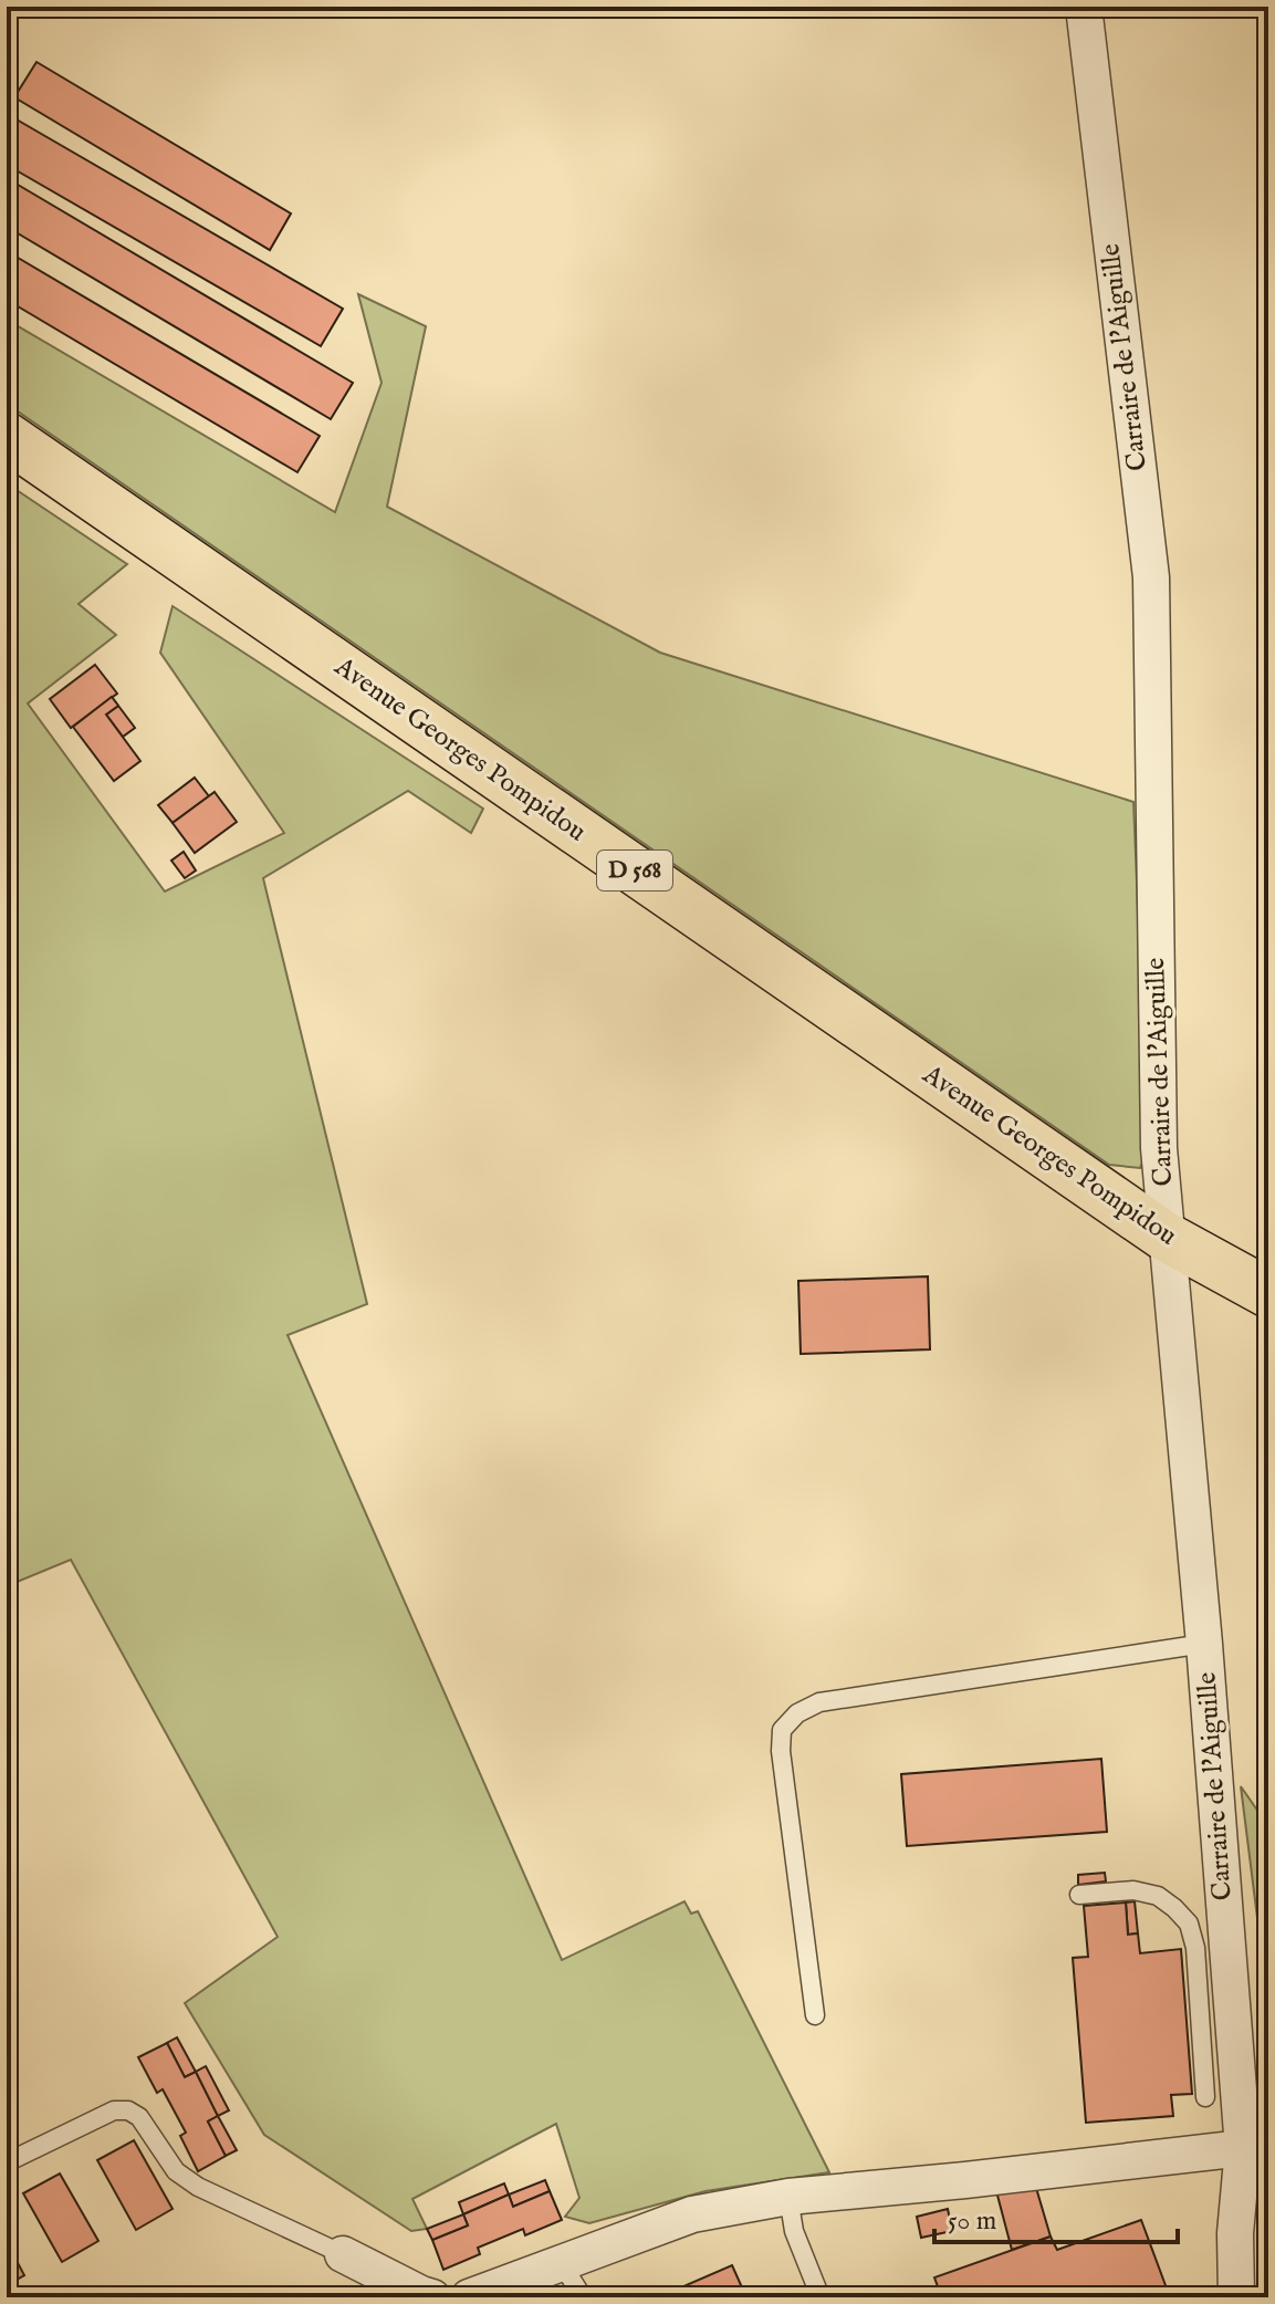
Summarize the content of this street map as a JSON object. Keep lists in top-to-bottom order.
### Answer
{
  "streets": {
    "main road": ["Avenue Georges Pompidou", "D 568"],
    "street": ["Carraire de l'Aiguille"]
  },
  "crossings": [
    ["Carraire de l'Aiguille", "Avenue Georges Pompidou"]
  ],
  "scale_bar": "50 m"
}
